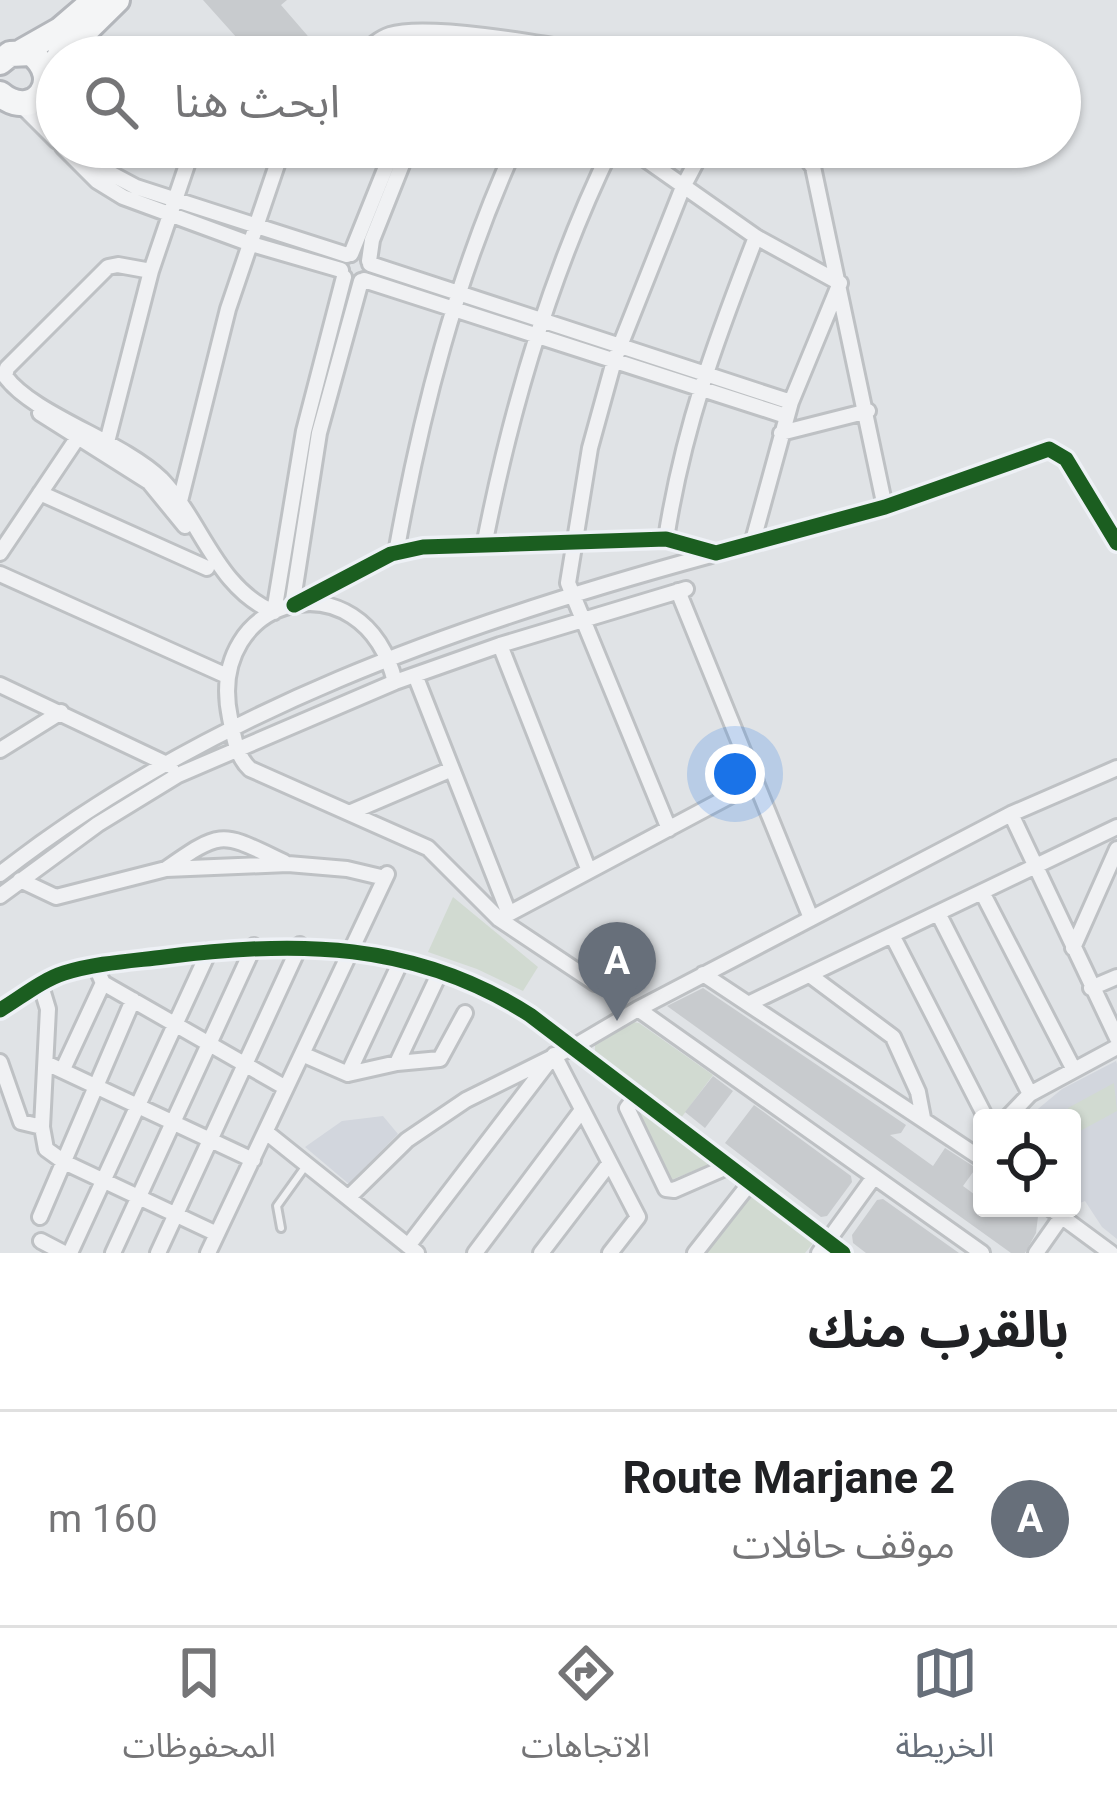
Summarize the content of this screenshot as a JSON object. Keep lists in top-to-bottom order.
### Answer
{
  "page": {
    "search": "ابحث هنا",
    "pins": "A",
    "heading": "بالقرب منك",
    "list": [
      {
        "mark": "A",
        "name": "Route Marjane 2",
        "note": "موقف حافلات",
        "value": "160 m"
      }
    ],
    "nav": ["الخريطة", "الاتجاهات", "المحفوظات"]
  }
}
